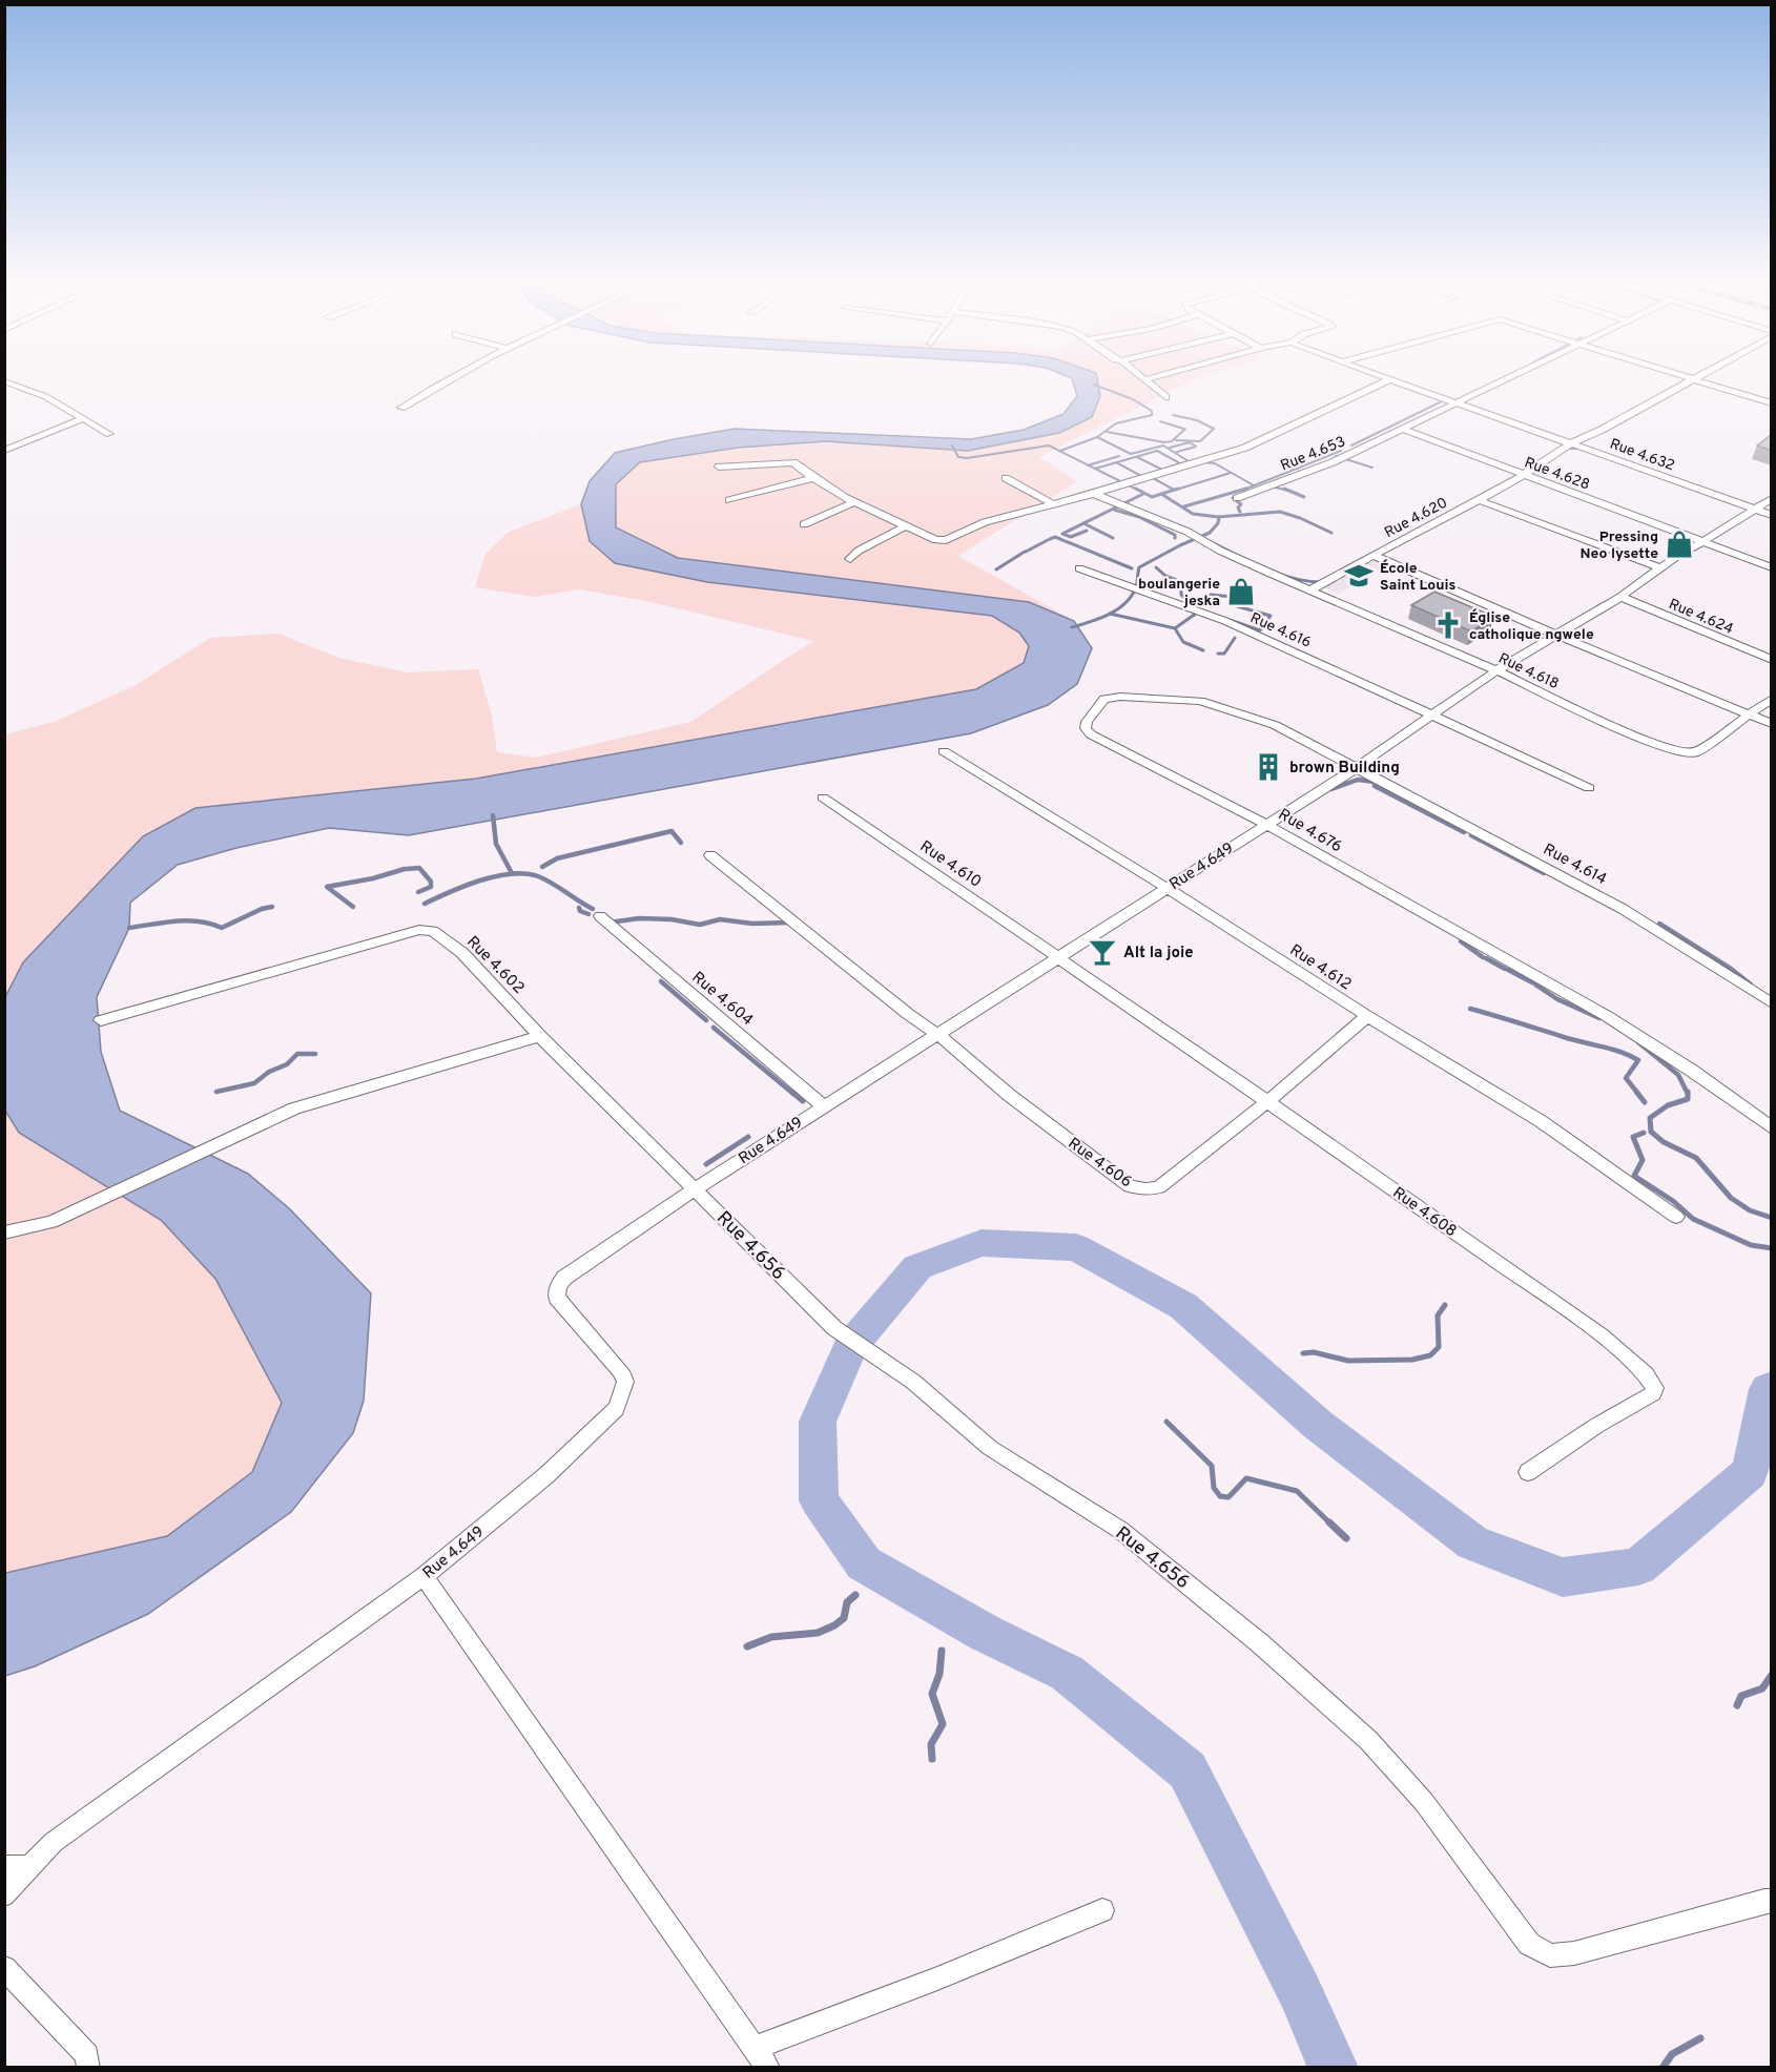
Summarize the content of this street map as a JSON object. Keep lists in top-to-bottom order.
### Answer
{
  "streets": {
    "street": [
      "Rue 4.653",
      "Rue 4.632",
      "Rue 4.628",
      "Rue 4.620",
      "Rue 4.624",
      "Rue 4.616",
      "Rue 4.618",
      "Rue 4.676",
      "Rue 4.610",
      "Rue 4.614",
      "Rue 4.649",
      "Rue 4.602",
      "Rue 4.612",
      "Rue 4.604",
      "Rue 4.606",
      "Rue 4.608",
      "Rue 4.656"
    ]
  },
  "crossings": [
    ["Rue 4.653", "Rue 4.632"],
    ["Rue 4.653", "Rue 4.628"],
    ["Rue 4.632", "Rue 4.620"],
    ["Rue 4.632", "Rue 4.649"],
    ["Rue 4.628", "Rue 4.620"],
    ["Rue 4.628", "Rue 4.649"],
    ["Rue 4.620", "Rue 4.618"],
    ["Rue 4.620", "Rue 4.649"],
    ["Rue 4.624", "Rue 4.649"],
    ["Rue 4.616", "Rue 4.649"],
    ["Rue 4.618", "Rue 4.649"],
    ["Rue 4.676", "Rue 4.614"],
    ["Rue 4.676", "Rue 4.649"],
    ["Rue 4.610", "Rue 4.649"],
    ["Rue 4.610", "Rue 4.608"],
    ["Rue 4.614", "Rue 4.649"],
    ["Rue 4.649", "Rue 4.602"],
    ["Rue 4.649", "Rue 4.612"],
    ["Rue 4.649", "Rue 4.604"],
    ["Rue 4.649", "Rue 4.606"],
    ["Rue 4.649", "Rue 4.608"],
    ["Rue 4.649", "Rue 4.656"],
    ["Rue 4.602", "Rue 4.656"],
    ["Rue 4.612", "Rue 4.606"],
    ["Rue 4.606", "Rue 4.608"]
  ],
  "places": {
    "shop": ["Pressing Neo lysette", "boulangerie jeska"],
    "school or university": ["École Saint Louis"],
    "church": ["Église catholique ngwele"],
    "building": ["brown Building"],
    "bar": ["Alt la joie"]
  }
}
